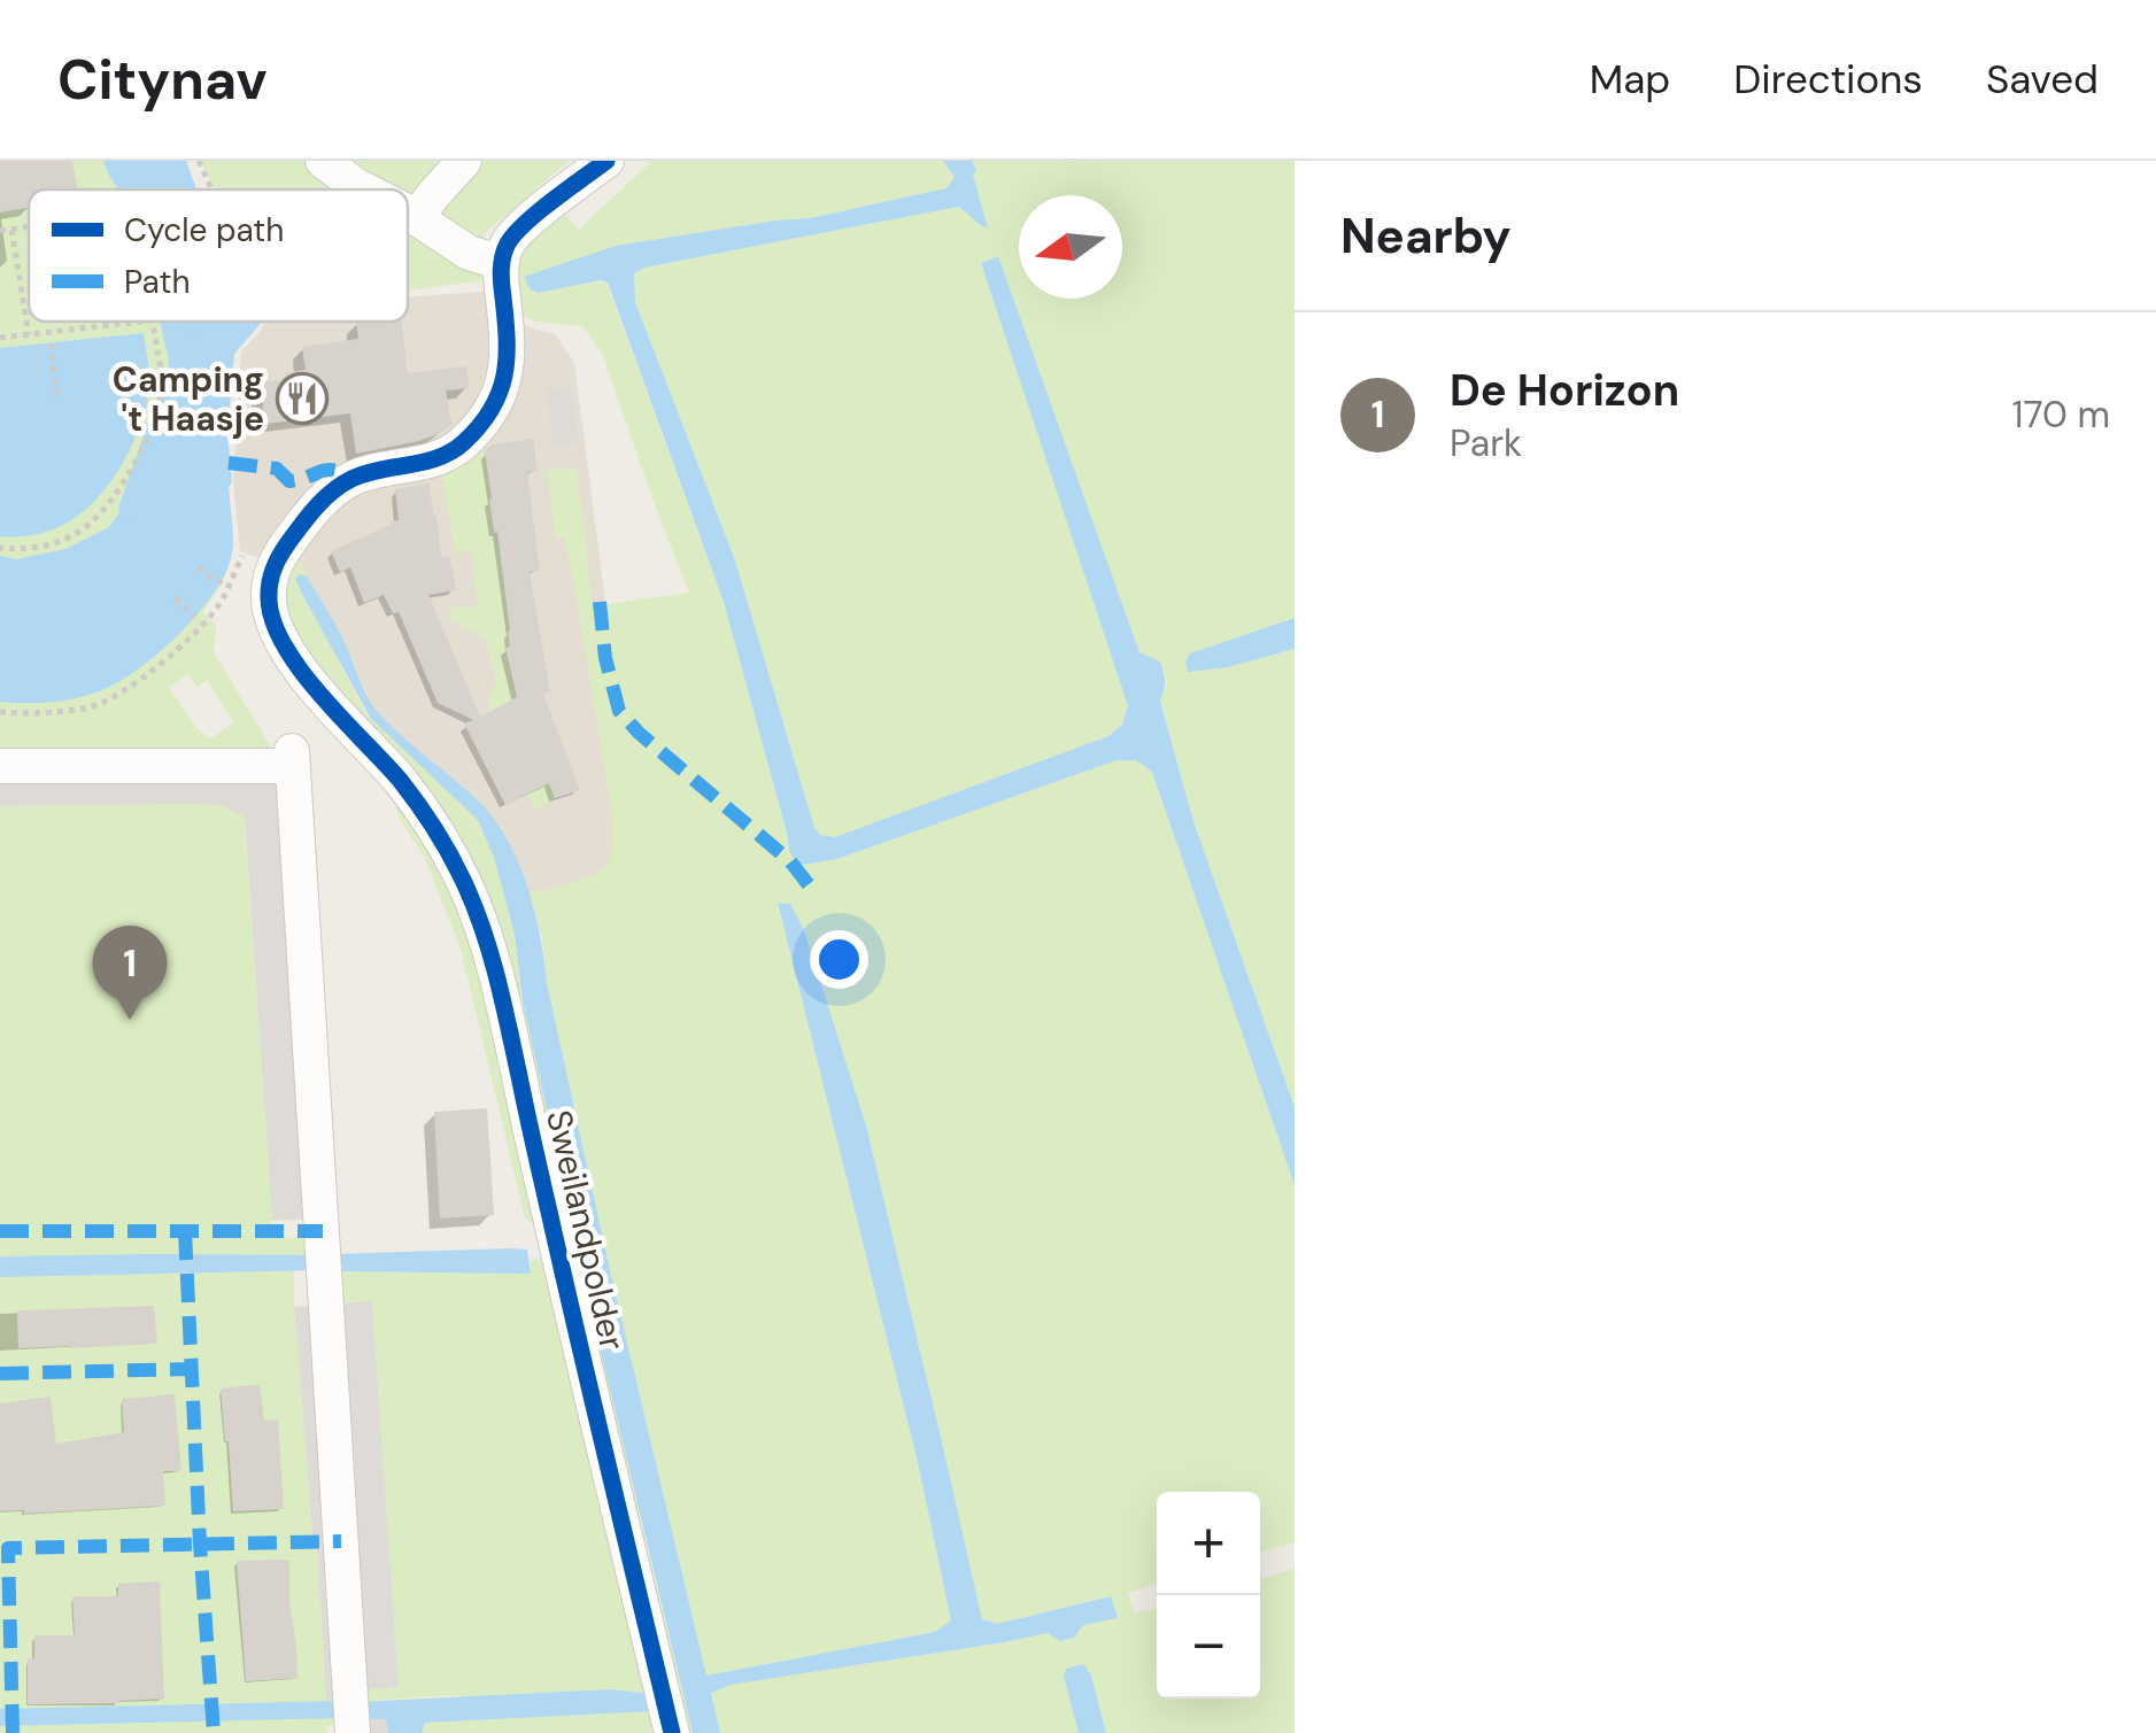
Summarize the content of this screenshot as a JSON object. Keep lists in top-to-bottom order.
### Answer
{
  "streets": {
    "lane": ["Sweilandpolder"]
  },
  "places": {
    "restaurant": ["Camping 't Haasje"]
  },
  "legend": ["Cycle path", "Path"],
  "north": "left",
  "page": {
    "header": "Citynav",
    "nav": ["Map", "Directions", "Saved"],
    "heading": "Nearby",
    "list": [
      {
        "mark": "1",
        "name": "De Horizon",
        "note": "Park",
        "value": "170 m"
      }
    ],
    "pins": "1",
    "map_buttons": ["+", "−"]
  }
}
